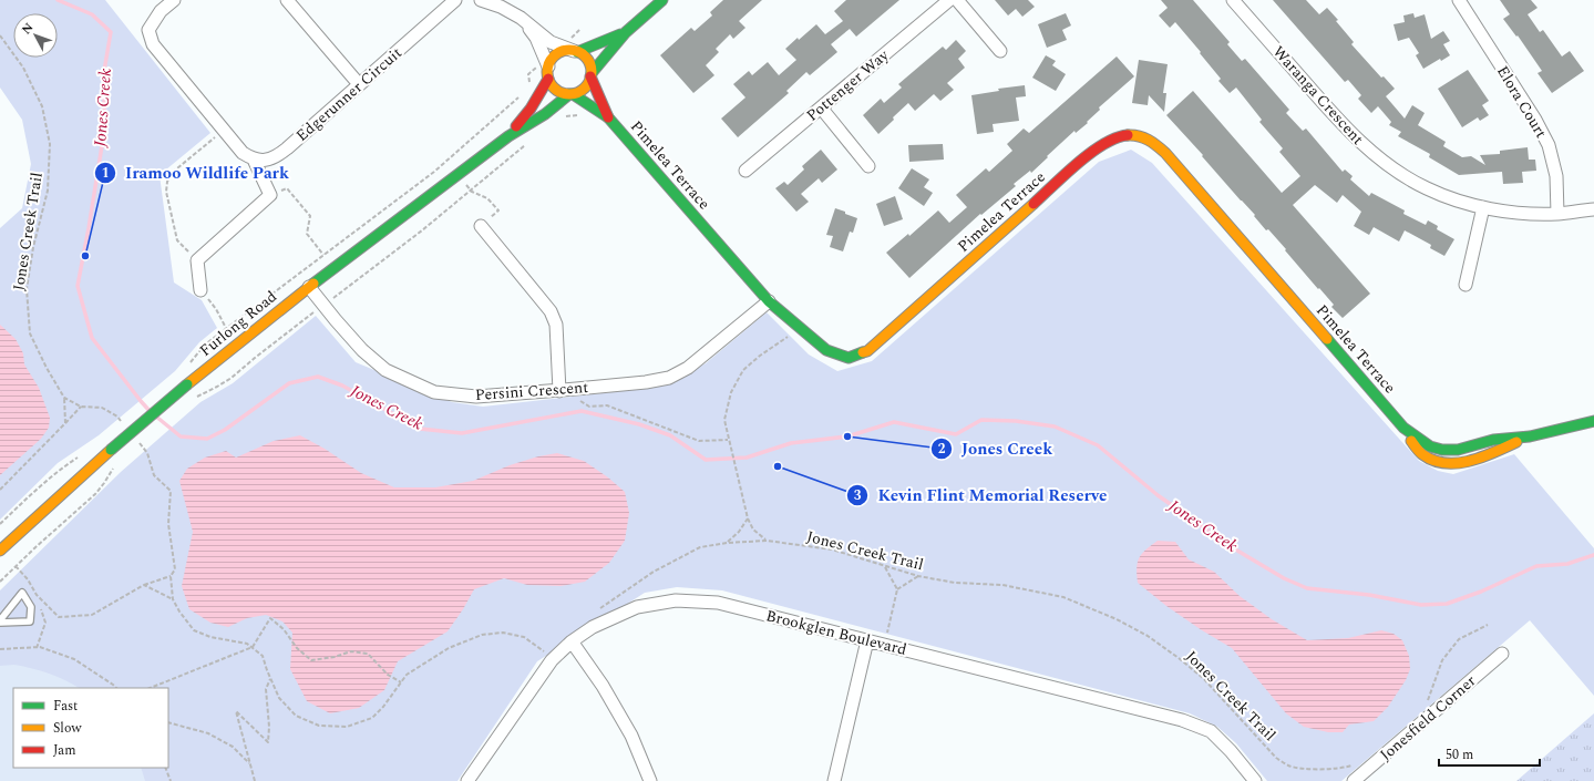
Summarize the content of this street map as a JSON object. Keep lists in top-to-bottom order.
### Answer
{
  "streets": {
    "street": [
      "Pottenger Way",
      "Edgerunner Circuit",
      "Waranga Crescent",
      "Elora Court",
      "Pimelea Terrace",
      "Furlong Road",
      "Persini Crescent",
      "Brookglen Boulevard",
      "Jonesfield Corner"
    ],
    "path": ["Jones Creek Trail"]
  },
  "crossings": [
    ["Waranga Crescent", "Elora Court"],
    ["Pimelea Terrace", "Furlong Road"],
    ["Pimelea Terrace", "Persini Crescent"],
    ["Furlong Road", "Persini Crescent"]
  ],
  "water": ["Jones Creek"],
  "places": ["Iramoo Wildlife Park", "Jones Creek", "Kevin Flint Memorial Reserve"],
  "legend": ["Fast", "Slow", "Jam"],
  "scale_bar": "50 m",
  "north": "top left"
}
